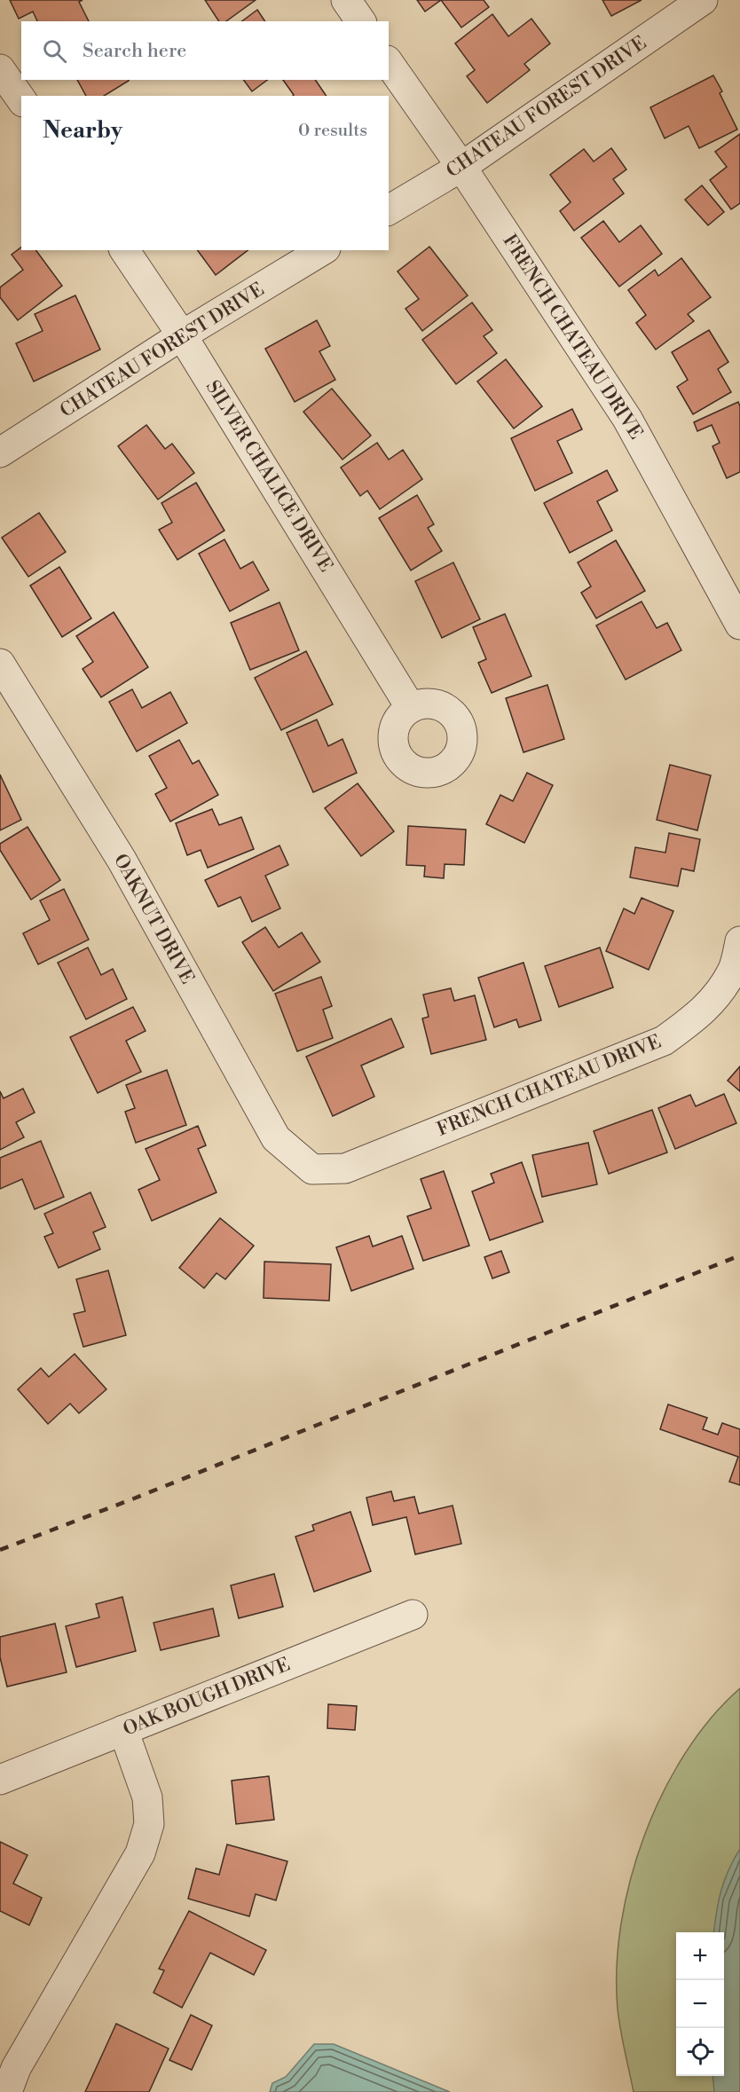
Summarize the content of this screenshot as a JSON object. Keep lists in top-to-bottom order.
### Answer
{
  "streets": {
    "street": [
      "CHATEAU FOREST DRIVE",
      "FRENCH CHATEAU DRIVE",
      "SILVER CHALICE DRIVE",
      "OAKNUT DRIVE",
      "OAK BOUGH DRIVE"
    ]
  },
  "crossings": [
    ["CHATEAU FOREST DRIVE", "FRENCH CHATEAU DRIVE"],
    ["CHATEAU FOREST DRIVE", "SILVER CHALICE DRIVE"],
    ["FRENCH CHATEAU DRIVE", "OAKNUT DRIVE"]
  ],
  "page": {
    "search": "Search here",
    "heading": ["Nearby", "0 results"],
    "map_buttons": ["+", "−"]
  }
}
